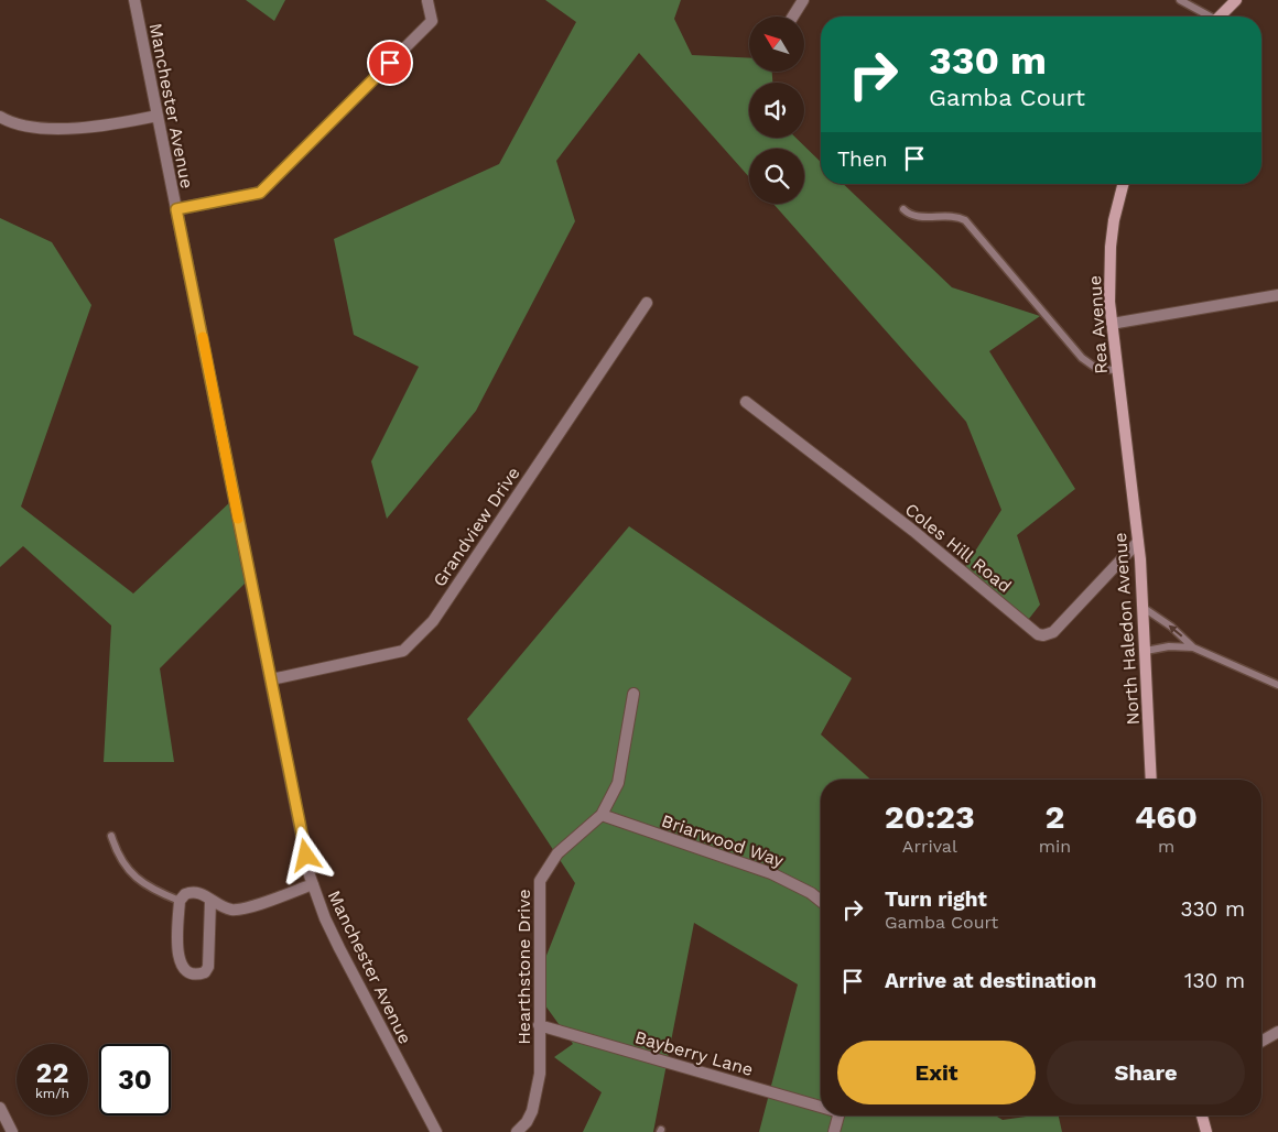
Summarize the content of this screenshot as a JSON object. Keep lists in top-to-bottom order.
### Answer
{
  "streets": {
    "street": [
      "Manchester Avenue",
      "Rea Avenue",
      "Grandview Drive",
      "Coles Hill Road",
      "North Haledon Avenue",
      "Briarwood Way",
      "Hearthstone Drive",
      "Bayberry Lane"
    ]
  },
  "crossings": [
    ["Manchester Avenue", "Grandview Drive"],
    ["Rea Avenue", "North Haledon Avenue"],
    ["Coles Hill Road", "North Haledon Avenue"],
    ["Briarwood Way", "Hearthstone Drive"],
    ["Hearthstone Drive", "Bayberry Lane"]
  ],
  "north": "top left",
  "page": {
    "turn": ["330 m", "Gamba Court"],
    "then": "Then",
    "eta": [
      "20:23",
      "Arrival",
      "2",
      "min",
      "460",
      "m"
    ],
    "list": [
      {
        "name": "Turn right",
        "note": "Gamba Court",
        "value": "330 m"
      },
      {
        "name": "Arrive at destination",
        "value": "130 m"
      }
    ],
    "buttons": ["Exit", "Share"],
    "speed": "22 km/h",
    "limit": "30"
  }
}
